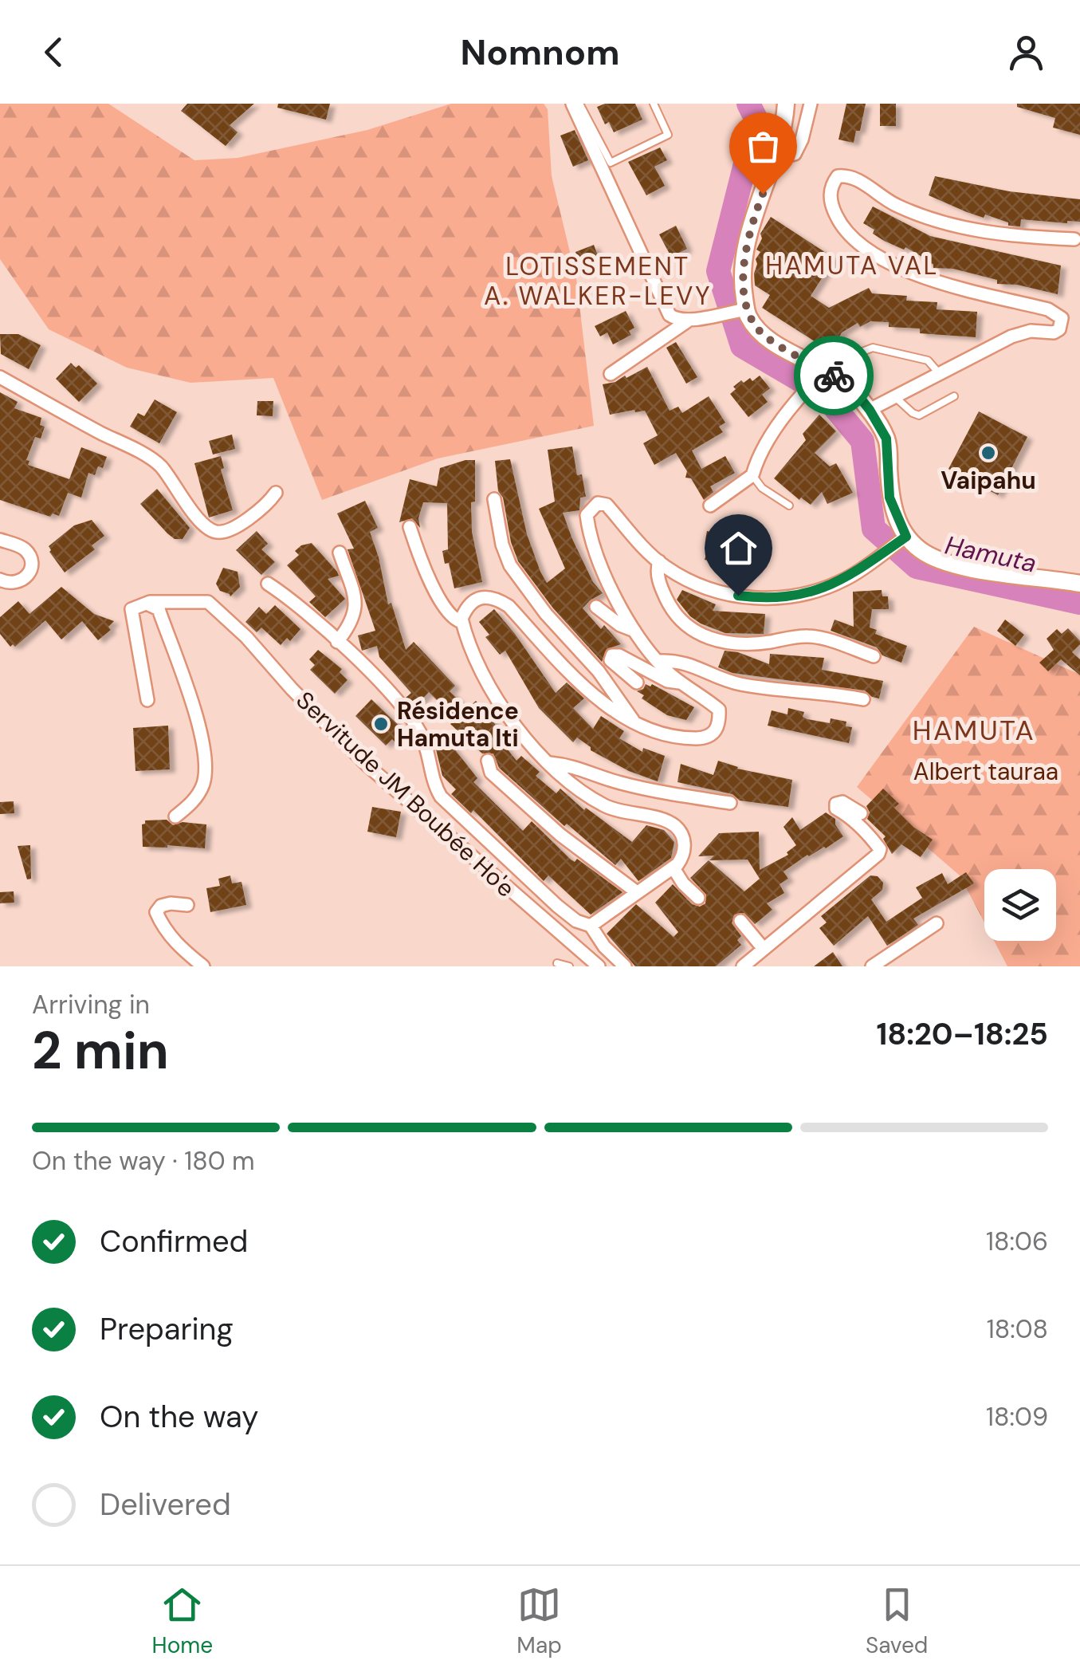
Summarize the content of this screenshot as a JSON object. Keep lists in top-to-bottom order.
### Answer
{
  "streets": {
    "street": ["Servitude JM Boubée Ho'e"]
  },
  "districts": ["HAMUTA VAL", "LOTISSEMENT A. WALKER-LEVY", "HAMUTA"],
  "water": ["Hamuta"],
  "parks": ["Albert tauraa"],
  "places": ["Vaipahu", "Résidence Hamuta Iti"],
  "page": {
    "header": "Nomnom",
    "heading": ["2 min", "Arriving in", "18:20–18:25"],
    "bar": "On the way · 180 m",
    "list": [
      ["Confirmed", "18:06"],
      ["Preparing", "18:08"],
      ["On the way", "18:09"],
      "Delivered"
    ],
    "tabs": ["Home", "Map", "Saved"]
  }
}
